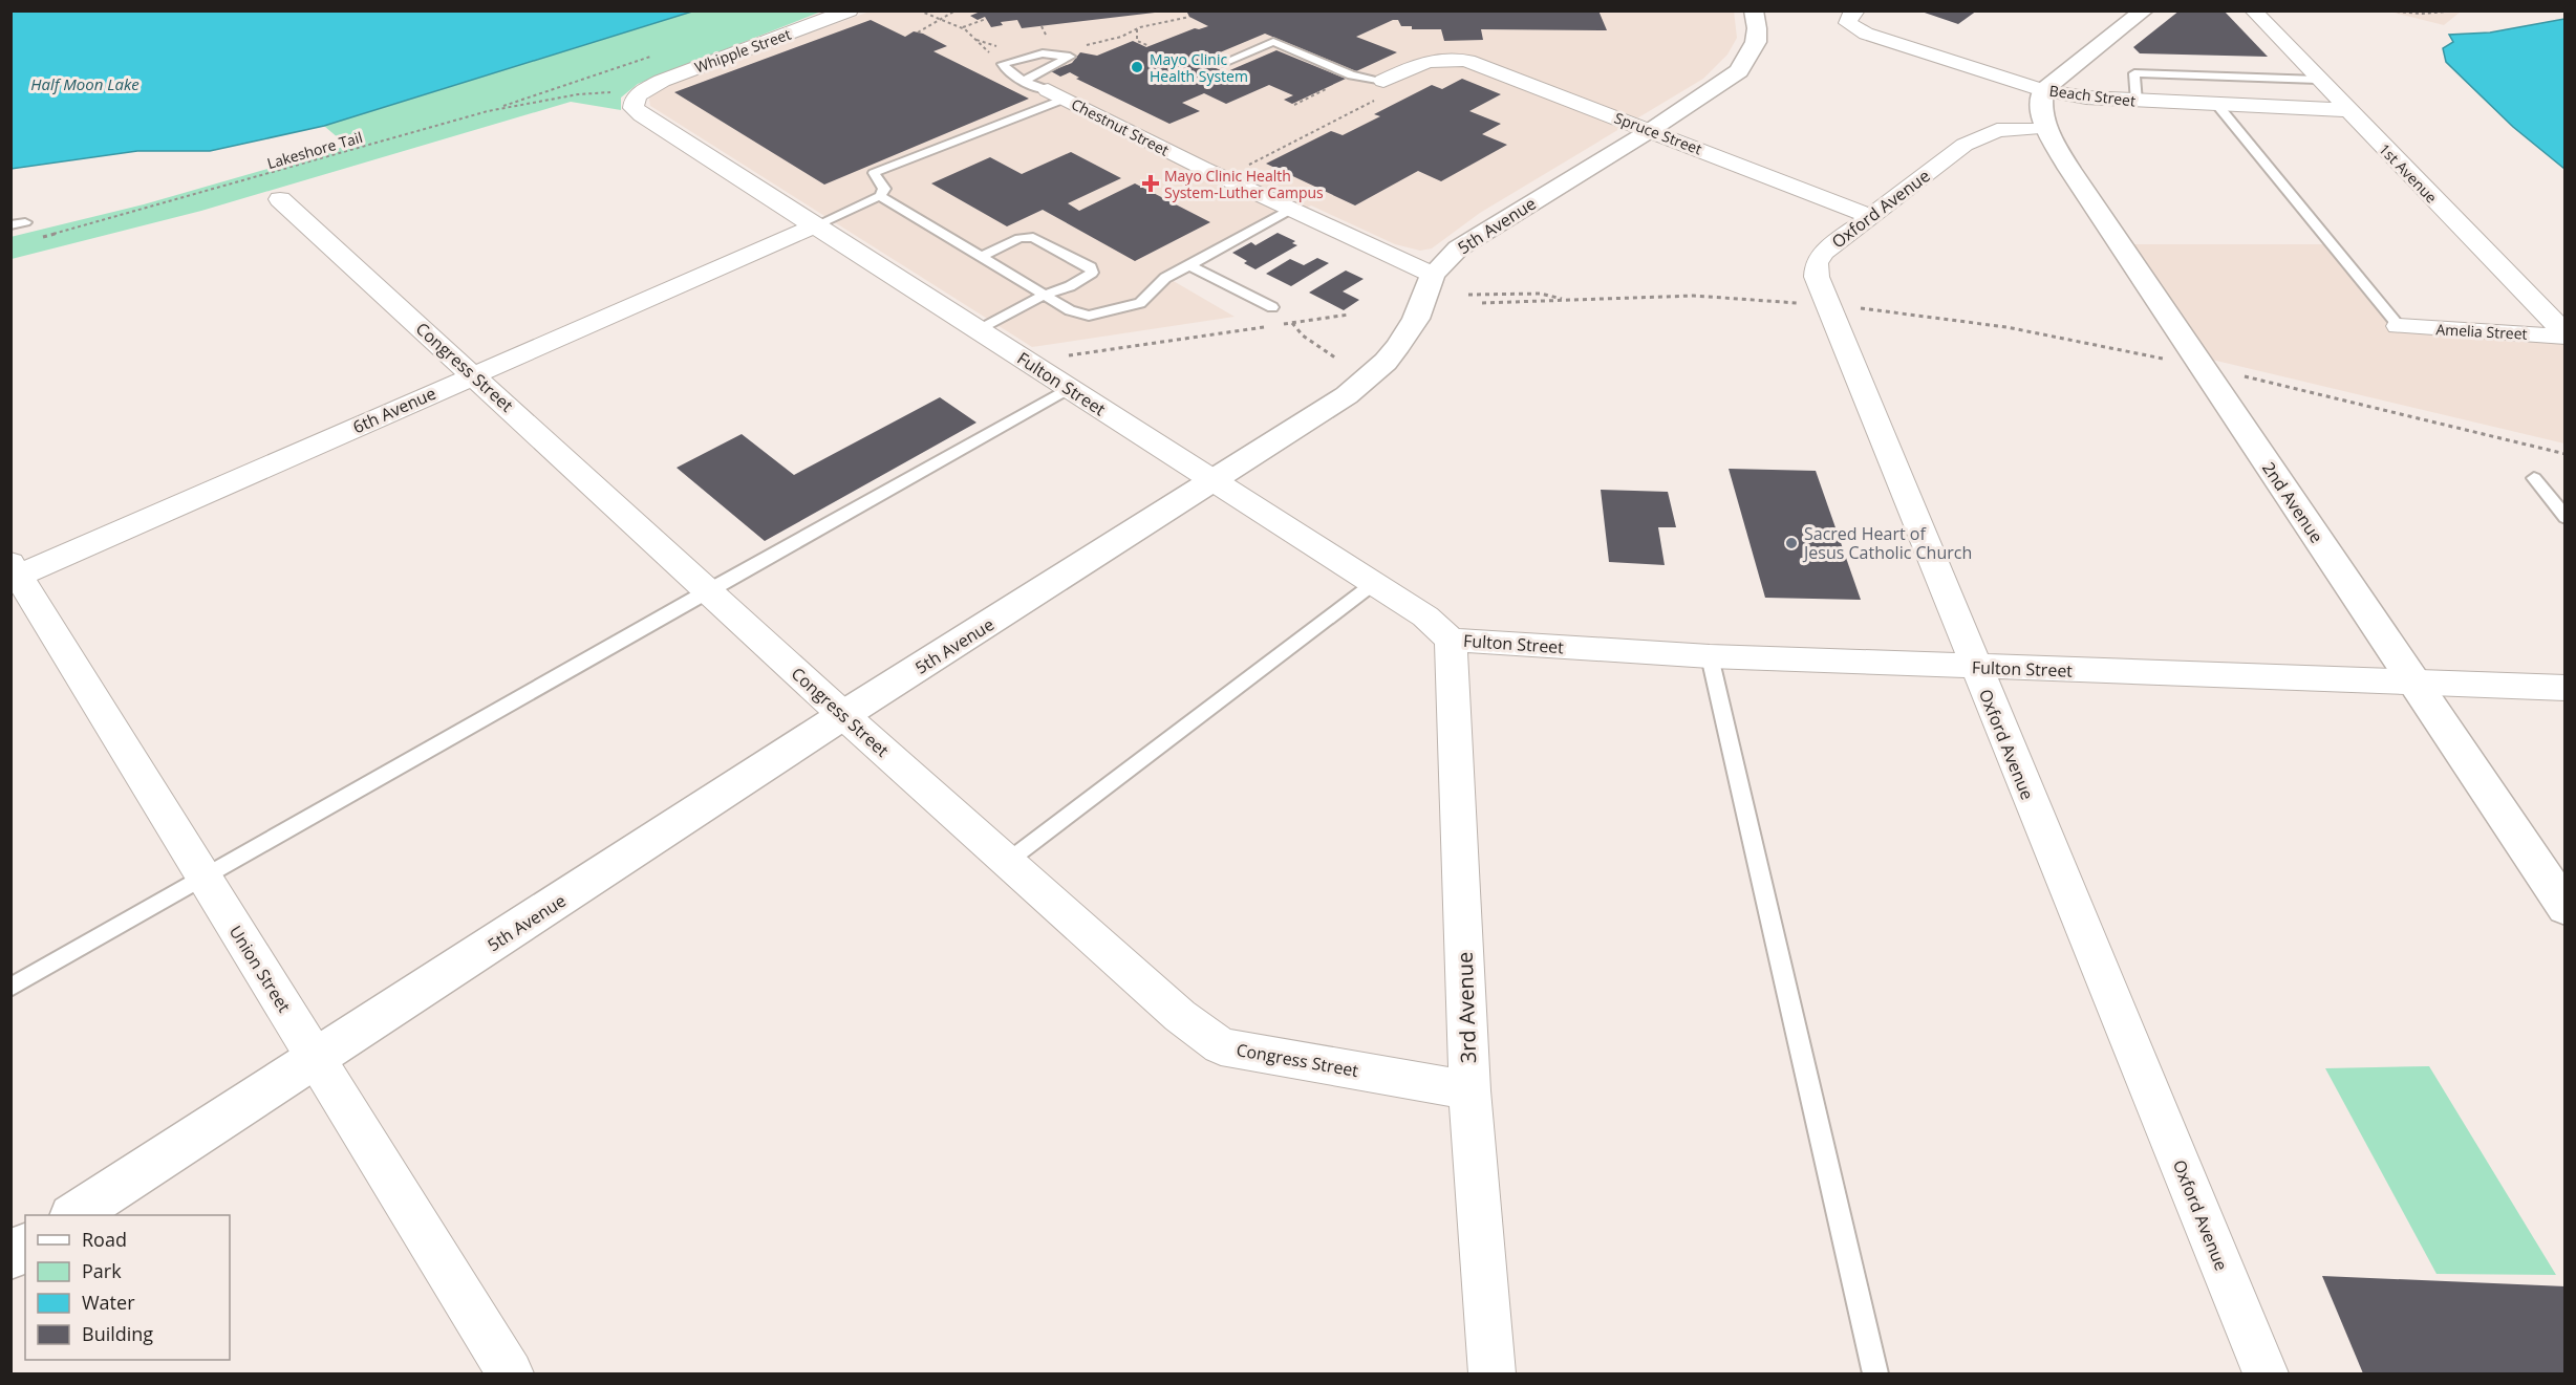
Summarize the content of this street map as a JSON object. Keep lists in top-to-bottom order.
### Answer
{
  "streets": {
    "main road": ["5th Avenue", "2nd Avenue"],
    "street": [
      "Whipple Street",
      "Beach Street",
      "Chestnut Street",
      "Spruce Street",
      "1st Avenue",
      "Oxford Avenue",
      "Amelia Street",
      "Congress Street",
      "Fulton Street",
      "6th Avenue",
      "Union Street",
      "3rd Avenue"
    ],
    "path": ["Lakeshore Tail"]
  },
  "crossings": [
    ["Whipple Street", "Lakeshore Tail"],
    ["Whipple Street", "Fulton Street"],
    ["Beach Street", "1st Avenue"],
    ["Beach Street", "2nd Avenue"],
    ["Chestnut Street", "5th Avenue"],
    ["Spruce Street", "Oxford Avenue"],
    ["Spruce Street", "5th Avenue"],
    ["Lakeshore Tail", "Fulton Street"],
    ["1st Avenue", "Amelia Street"],
    ["Oxford Avenue", "Fulton Street"],
    ["Oxford Avenue", "2nd Avenue"],
    ["5th Avenue", "Congress Street"],
    ["5th Avenue", "Fulton Street"],
    ["5th Avenue", "Union Street"],
    ["Congress Street", "6th Avenue"],
    ["Congress Street", "3rd Avenue"],
    ["Fulton Street", "6th Avenue"],
    ["Fulton Street", "2nd Avenue"],
    ["Fulton Street", "3rd Avenue"],
    ["6th Avenue", "Union Street"]
  ],
  "water": ["Half Moon Lake"],
  "places": {
    "other": ["Mayo Clinic Health System", "Sacred Heart of Jesus Catholic Church"],
    "health": ["Mayo Clinic Health System-Luther Campus"]
  },
  "legend": [
    "Road",
    "Park",
    "Water",
    "Building"
  ]
}
